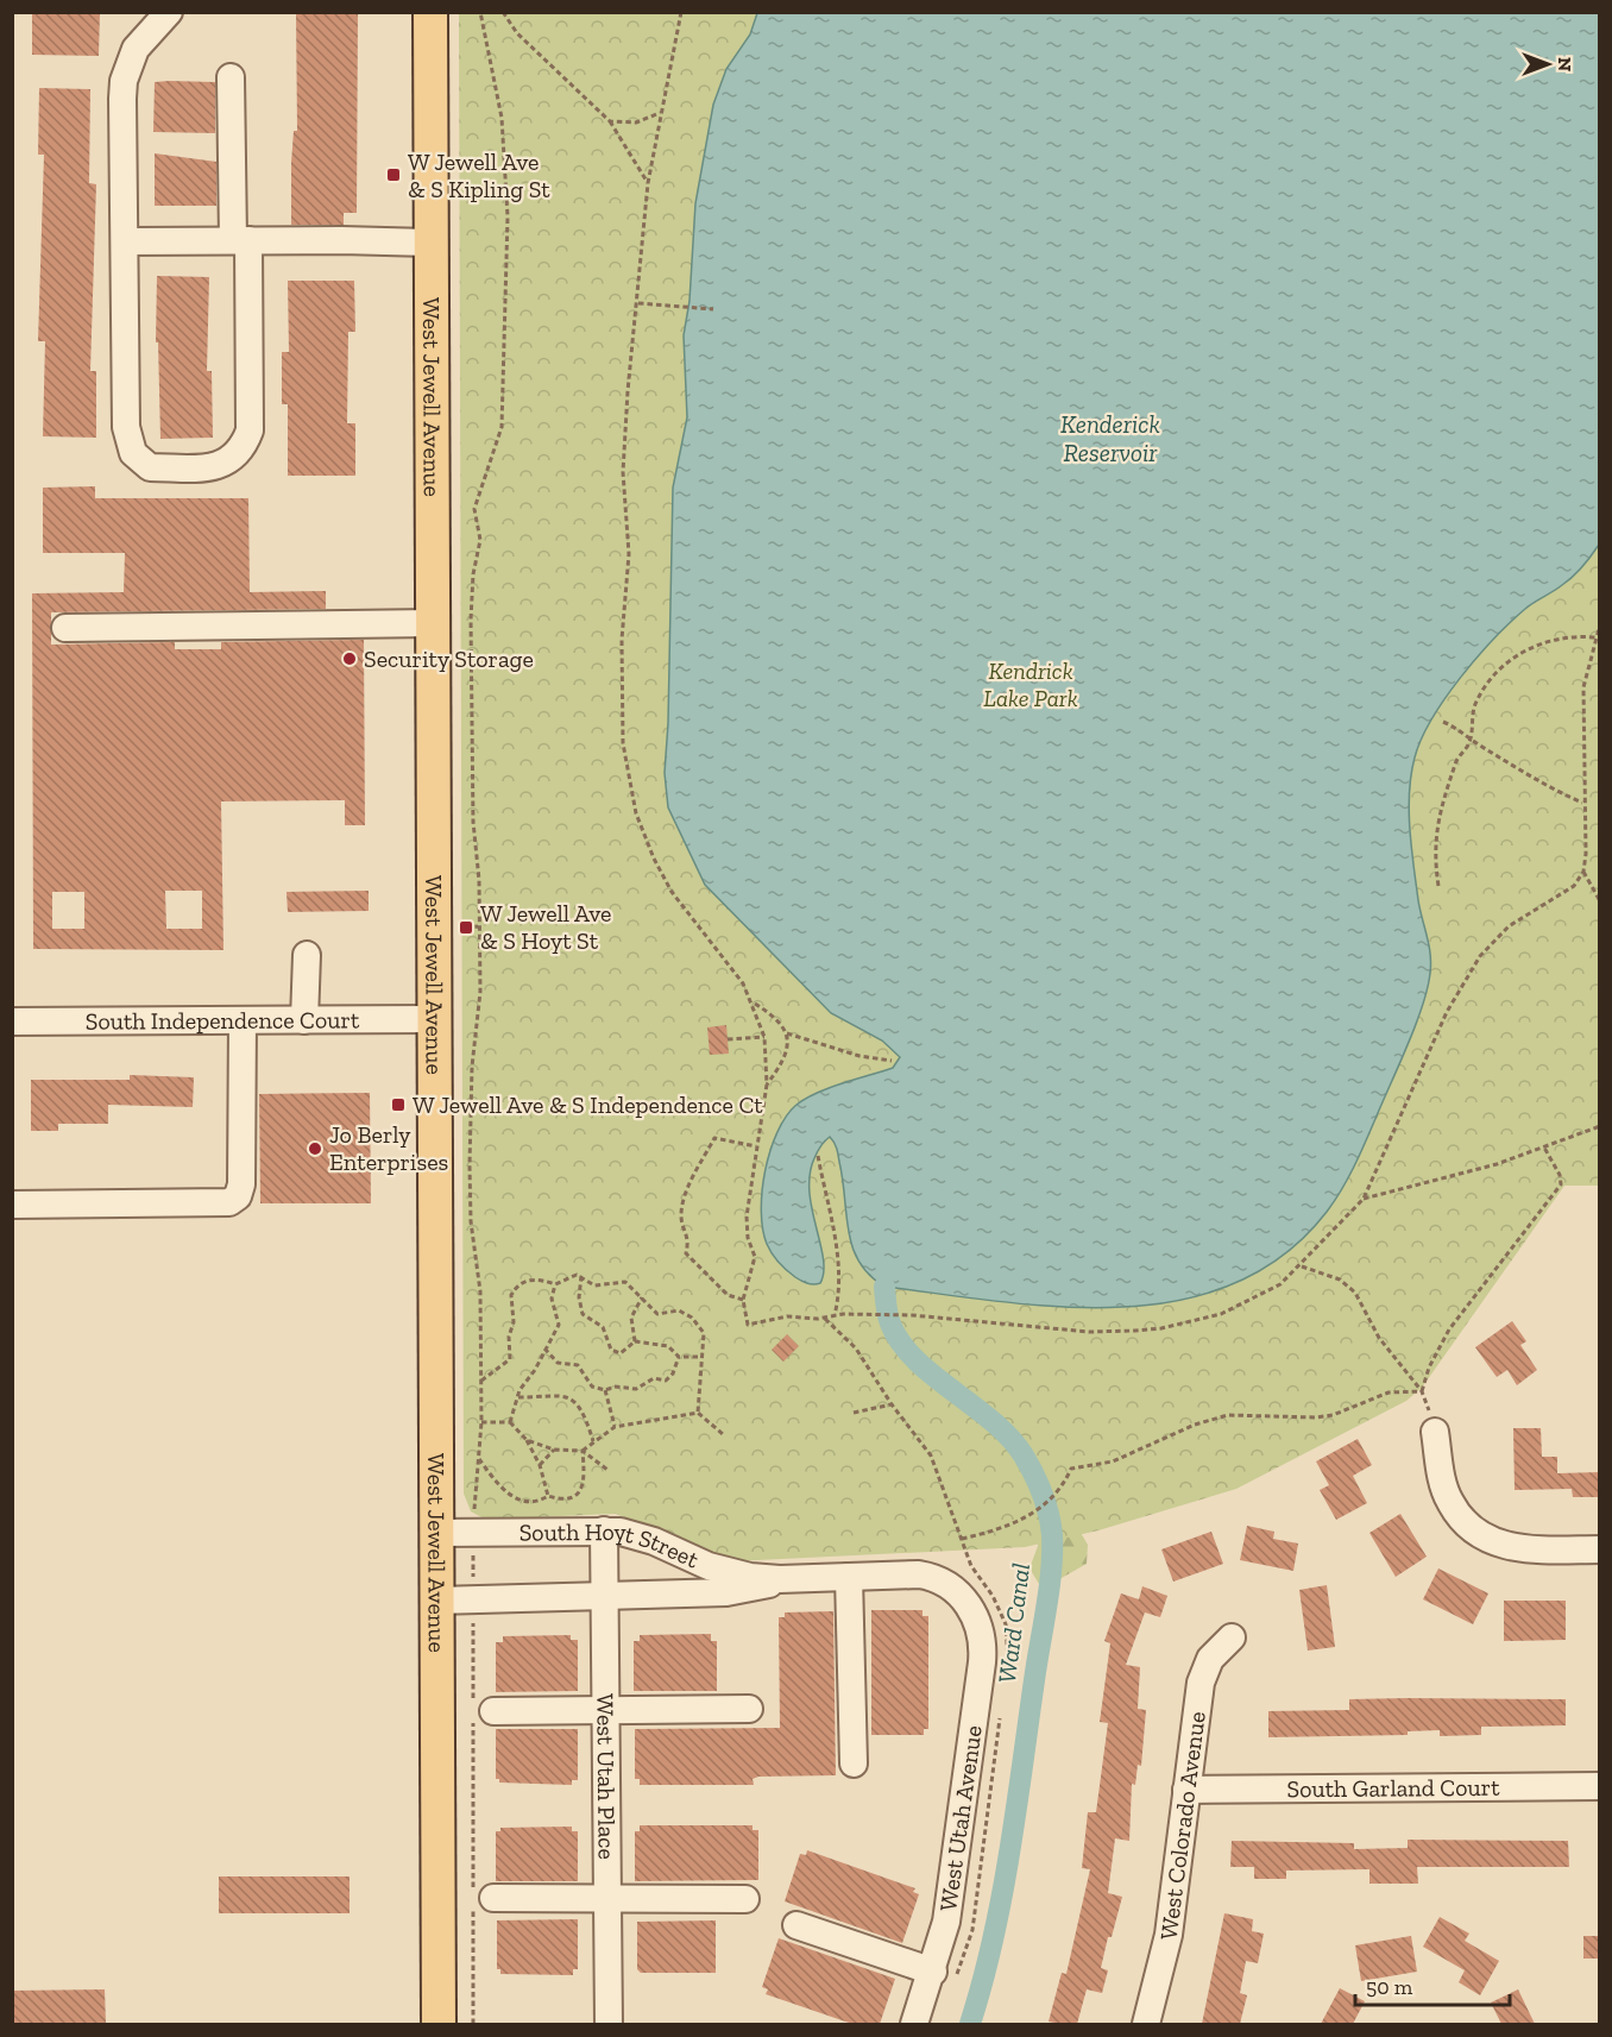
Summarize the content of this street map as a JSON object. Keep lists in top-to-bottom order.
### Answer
{
  "streets": {
    "main road": ["West Jewell Avenue"],
    "street": [
      "South Independence Court",
      "South Hoyt Street",
      "West Utah Place",
      "South Garland Court",
      "West Utah Avenue",
      "West Colorado Avenue"
    ]
  },
  "crossings": [
    ["West Jewell Avenue", "South Independence Court"],
    ["West Jewell Avenue", "South Hoyt Street"],
    ["South Hoyt Street", "West Utah Place"],
    ["South Hoyt Street", "West Utah Avenue"],
    ["South Garland Court", "West Colorado Avenue"]
  ],
  "water": ["Kenderick Reservoir", "Ward Canal"],
  "parks": ["Kendrick Lake Park"],
  "places": {
    "transit": ["W Jewell Ave & S Kipling St", "W Jewell Ave & S Hoyt St", "W Jewell Ave & S Independence Ct"],
    "other": ["Security Storage", "Jo Berly Enterprises"]
  },
  "scale_bar": "50 m",
  "north": "right"
}
